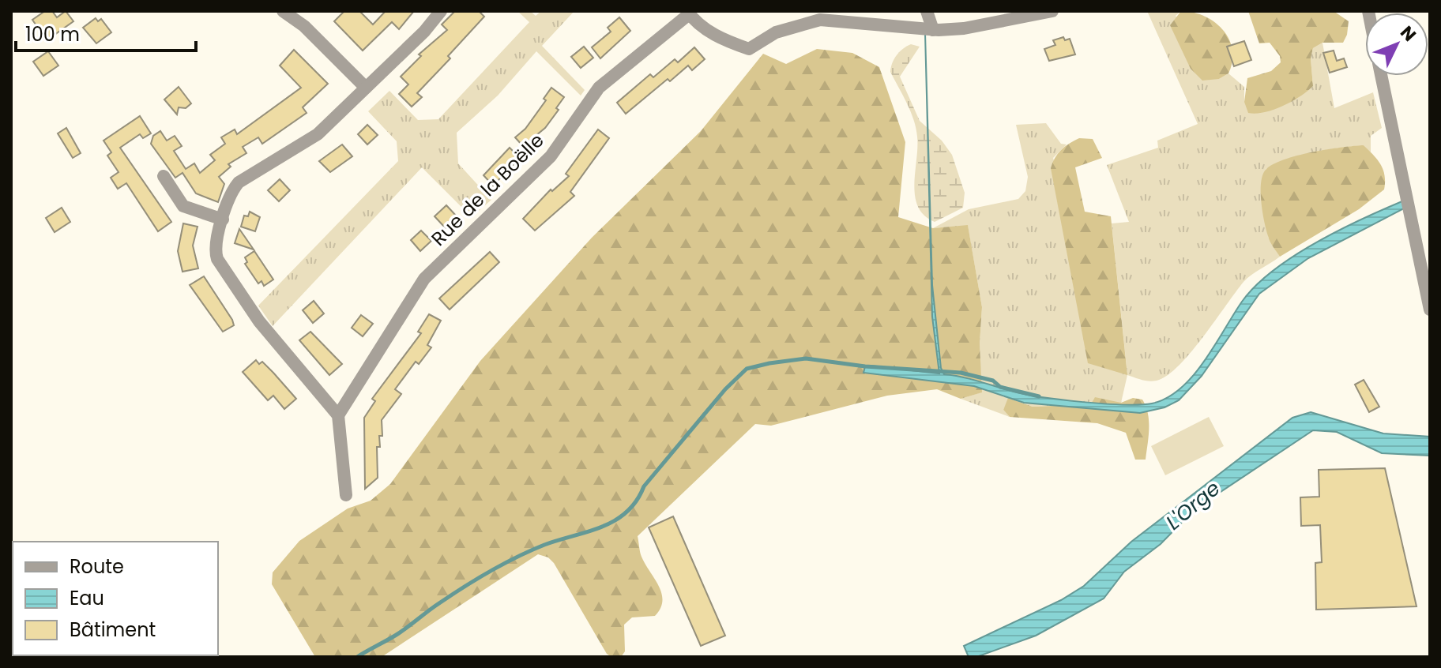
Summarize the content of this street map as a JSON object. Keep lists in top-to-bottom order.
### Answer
{
  "streets": {
    "street": ["Rue de la Boëlle"]
  },
  "water": ["L'Orge"],
  "legend": ["Route", "Eau", "Bâtiment"],
  "scale_bar": "100 m",
  "north": "top right"
}
